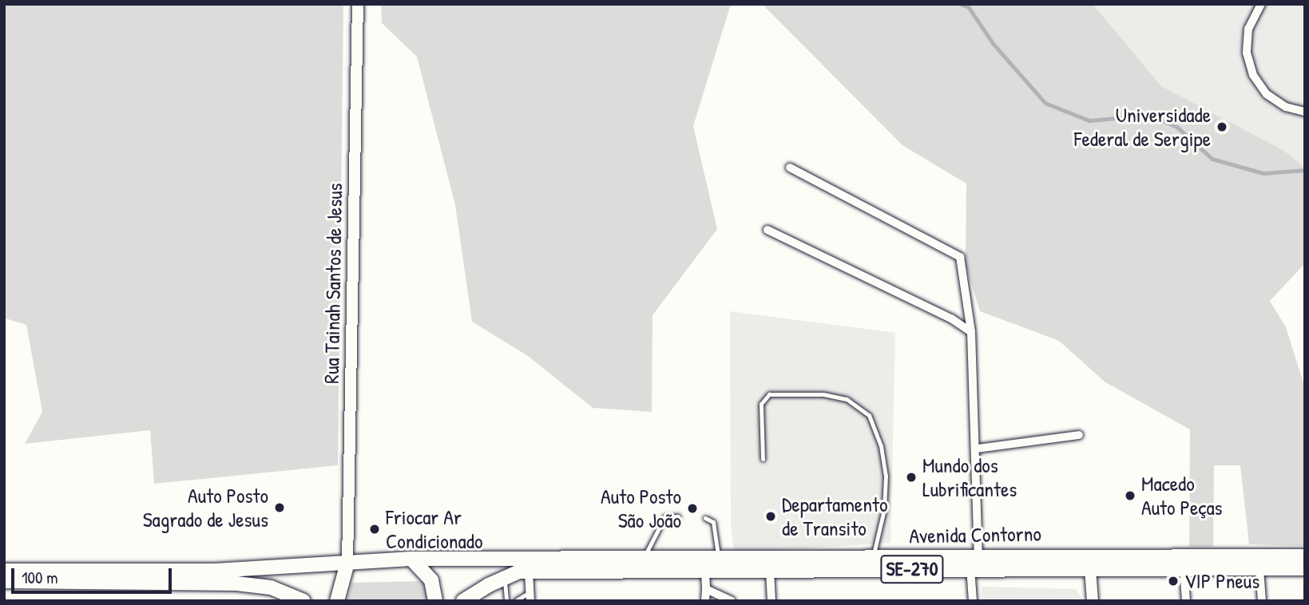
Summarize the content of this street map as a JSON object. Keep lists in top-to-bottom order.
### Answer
{
  "streets": {
    "main road": ["Avenida Contorno", "SE-270"],
    "street": ["Rua Tainah Santos de Jesus"]
  },
  "crossings": [
    ["Rua Tainah Santos de Jesus", "SE-270"],
    ["Avenida Contorno", "SE-270"]
  ],
  "places": [
    "Universidade Federal de Sergipe",
    "Mundo dos Lubrificantes",
    "Macedo Auto Peças",
    "Auto Posto Sagrado de Jesus",
    "Auto Posto São João",
    "Departamento de Transito",
    "Friocar Ar Condicionado",
    "VIP Pneus"
  ],
  "scale_bar": "100 m"
}
